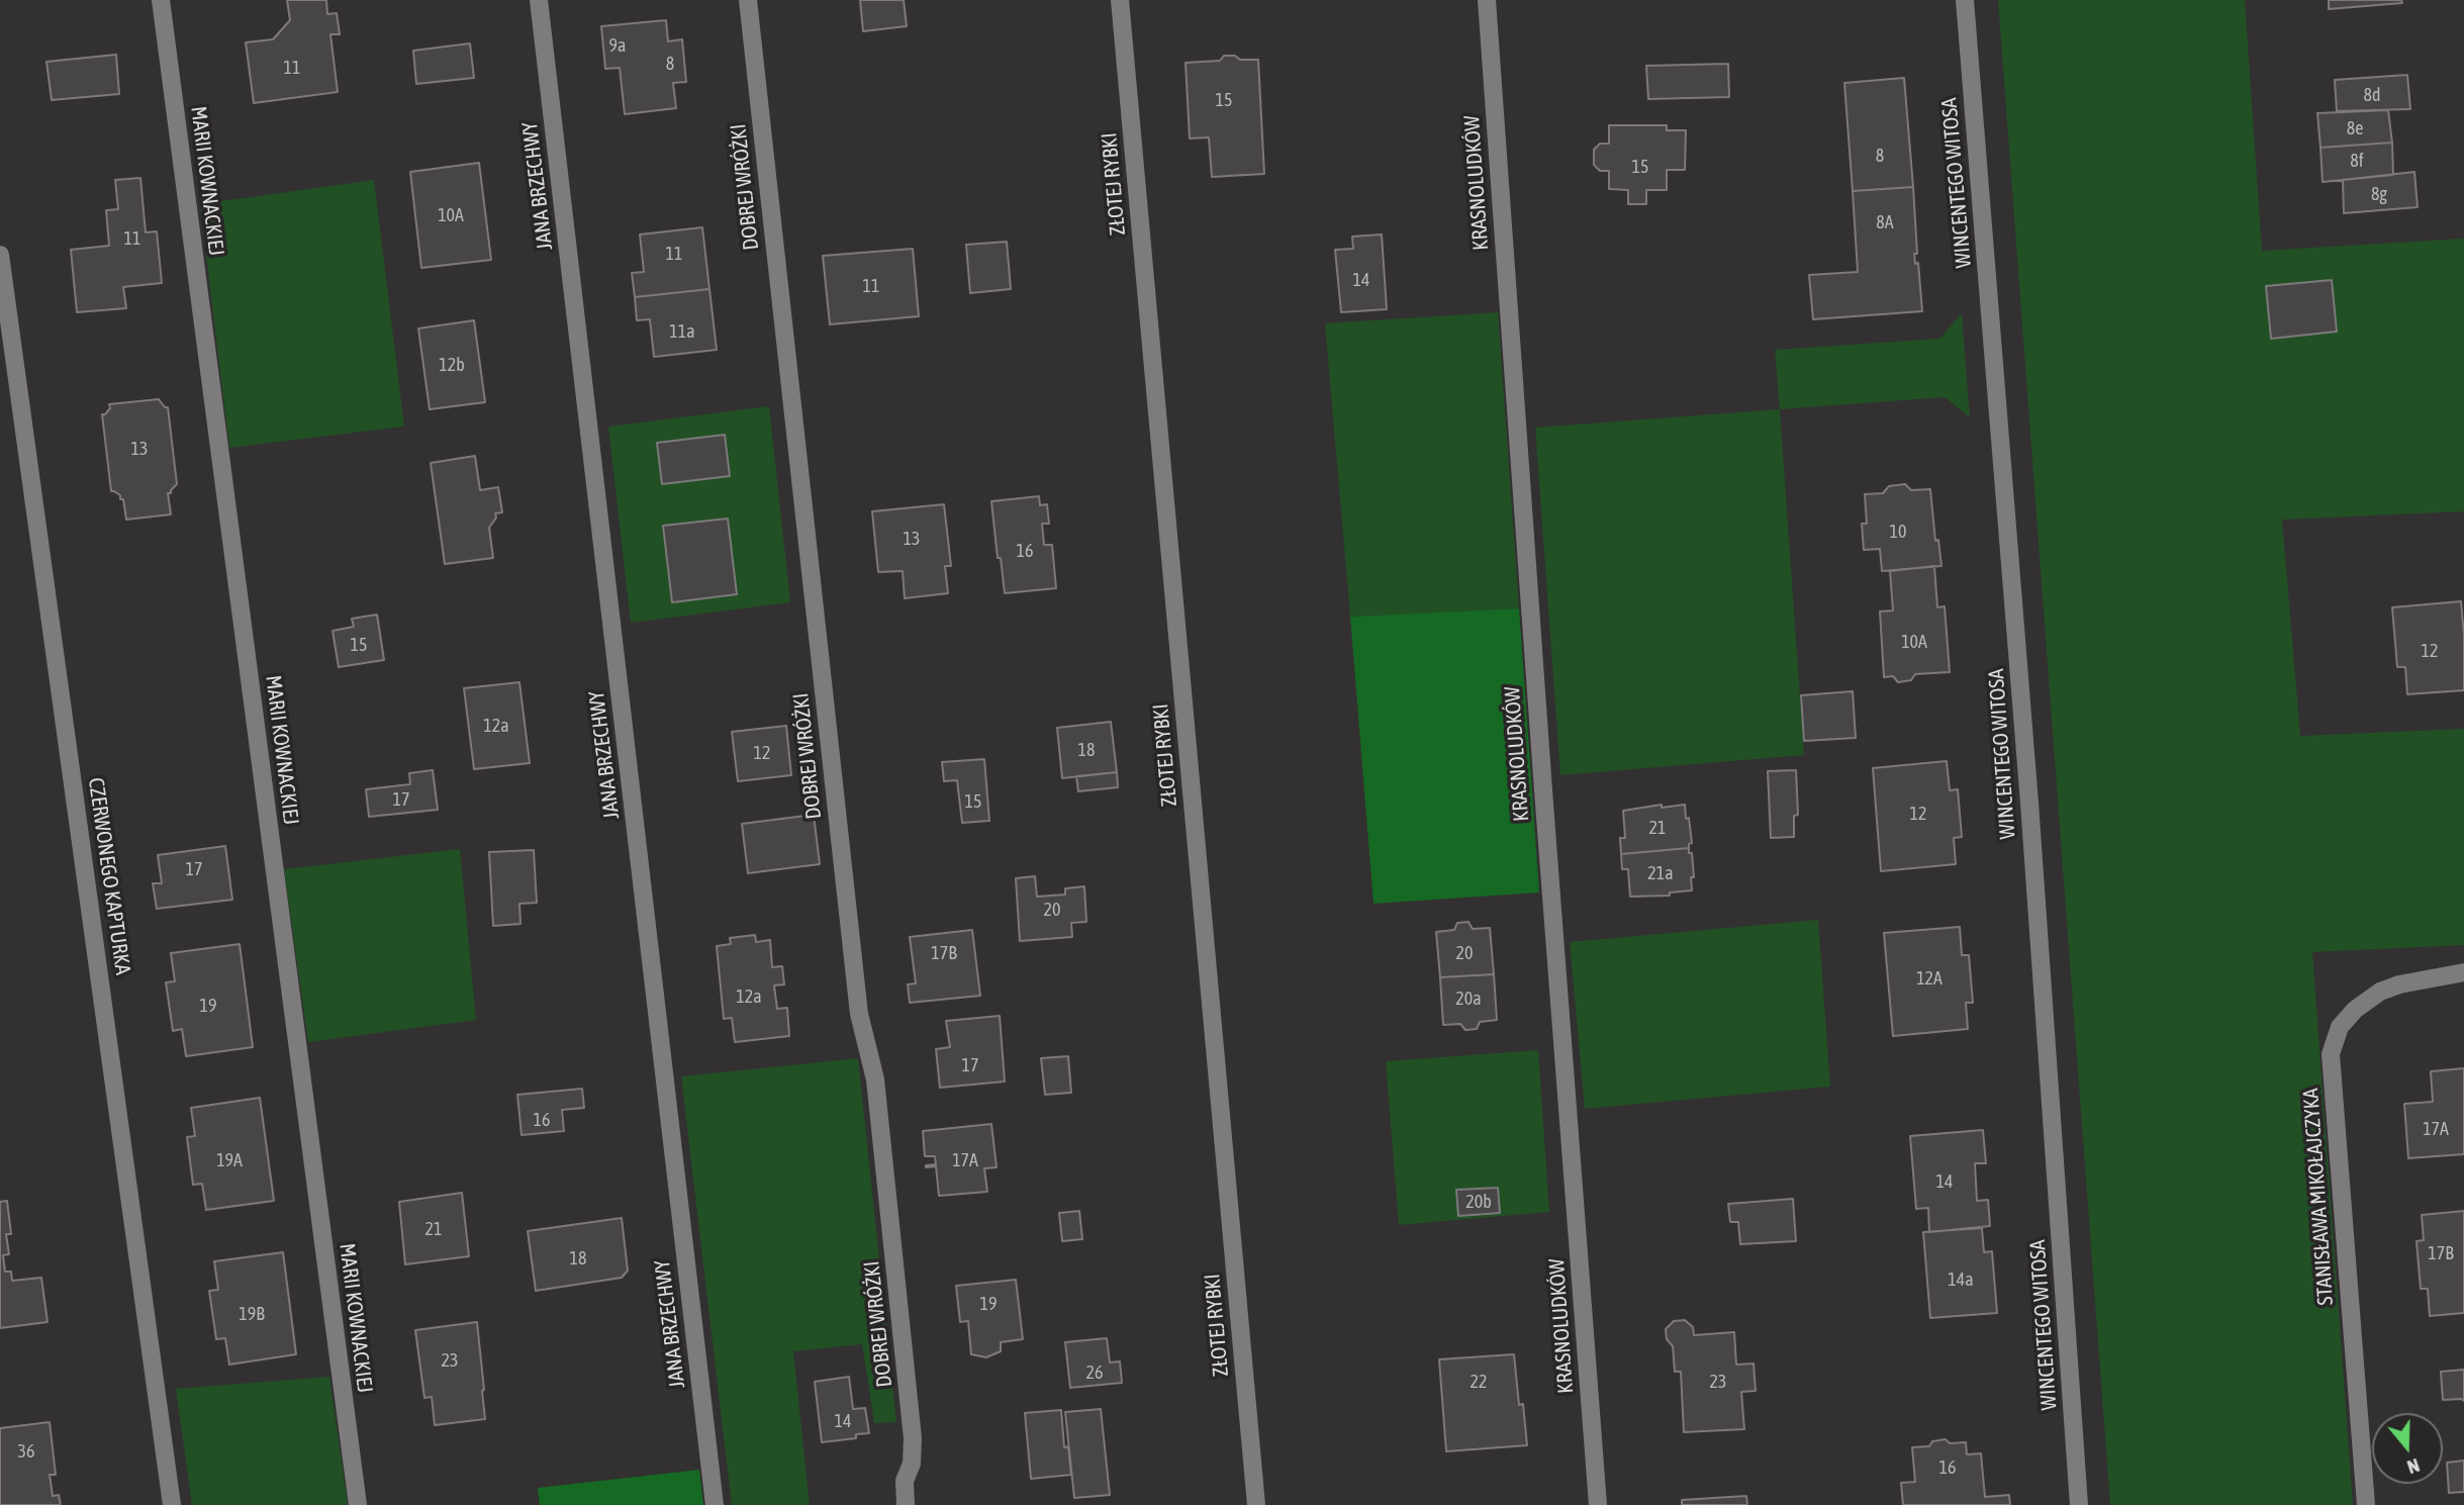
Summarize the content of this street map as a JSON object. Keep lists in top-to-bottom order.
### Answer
{
  "streets": {
    "street": [
      "MARII KOWNACKIEJ",
      "KRASNOLUDKÓW",
      "WINCENTEGO WITOSA",
      "ZŁOTEJ RYBKI",
      "JANA BRZECHWY",
      "DOBREJ WRÓŻKI",
      "CZERWONEGO KAPTURKA",
      "STANISŁAWA MIKOŁAJCZYKA"
    ]
  },
  "house_numbers": [
    "9a",
    "8",
    "11",
    "8d",
    "15",
    "8e",
    "8",
    "8f",
    "15",
    "8g",
    "10A",
    "8A",
    "11",
    "11",
    "14",
    "11",
    "11a",
    "12b",
    "13",
    "10",
    "13",
    "16",
    "10A",
    "15",
    "12",
    "12a",
    "18",
    "12",
    "17",
    "15",
    "12",
    "21",
    "17",
    "21a",
    "20",
    "17B",
    "20",
    "12A",
    "12a",
    "20a",
    "19",
    "17",
    "16",
    "17A",
    "19A",
    "17A",
    "14",
    "20b",
    "21",
    "17B",
    "18",
    "14a",
    "19",
    "19B",
    "23",
    "26",
    "22",
    "23",
    "14",
    "36",
    "16"
  ],
  "north": "bottom"
}
